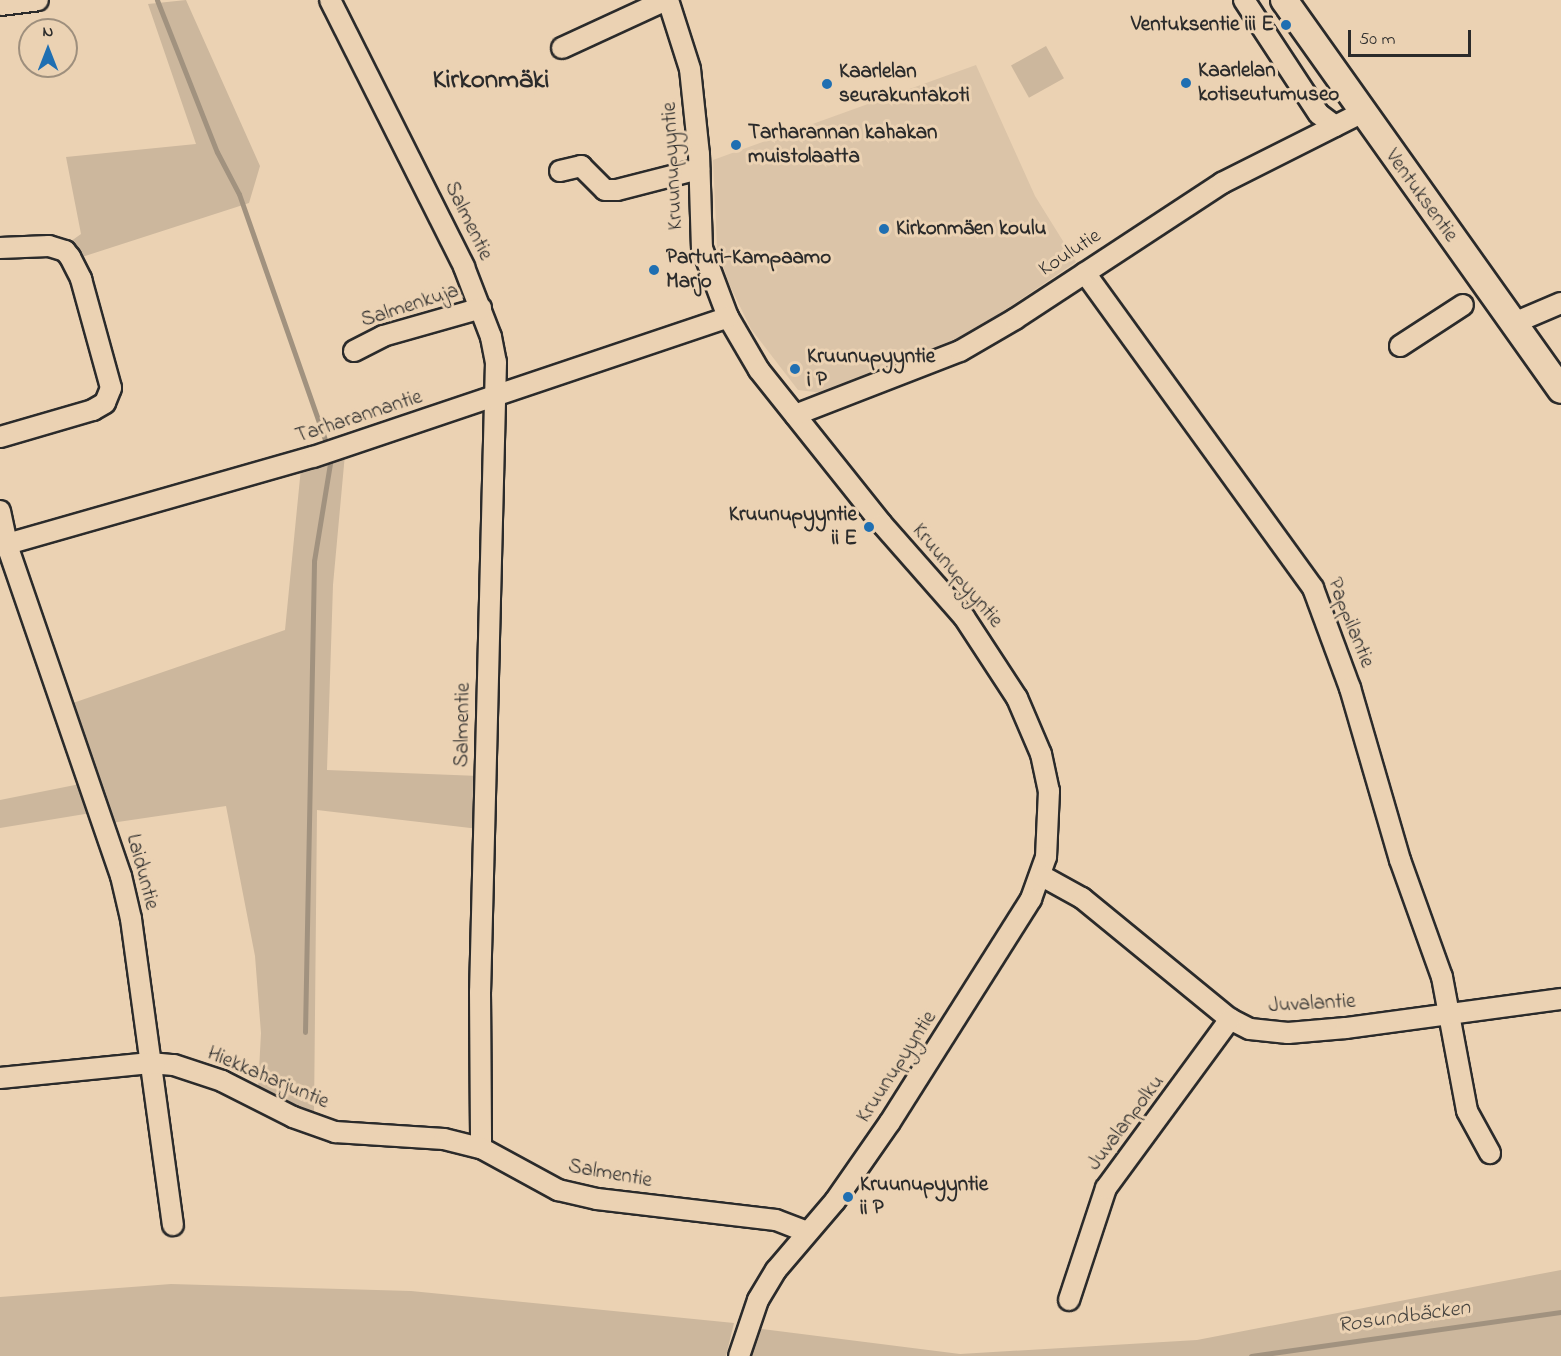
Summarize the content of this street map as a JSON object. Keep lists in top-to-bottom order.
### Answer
{
  "streets": {
    "main road": ["Ventuksentie"],
    "street": [
      "Kruunupyyntie",
      "Salmentie",
      "Koulutie",
      "Salmenkuja",
      "Tarharannantie",
      "Pappilantie",
      "Laiduntie",
      "Juvalantie",
      "Hiekkaharjuntie",
      "Juvalanpolku"
    ]
  },
  "crossings": [
    ["Kruunupyyntie", "Salmentie"],
    ["Kruunupyyntie", "Koulutie"],
    ["Kruunupyyntie", "Tarharannantie"],
    ["Kruunupyyntie", "Juvalantie"],
    ["Ventuksentie", "Koulutie"],
    ["Salmentie", "Salmenkuja"],
    ["Salmentie", "Tarharannantie"],
    ["Salmentie", "Hiekkaharjuntie"],
    ["Koulutie", "Pappilantie"],
    ["Tarharannantie", "Laiduntie"],
    ["Pappilantie", "Juvalantie"],
    ["Laiduntie", "Hiekkaharjuntie"],
    ["Juvalantie", "Juvalanpolku"]
  ],
  "districts": ["Kirkonmäki"],
  "water": ["Rosundbäcken"],
  "places": [
    "Ventuksentie iii E",
    "Kaarlelan kotiseutumuseo",
    "Kaarlelan seurakuntakoti",
    "Tarharannan kahakan muistolaatta",
    "Kirkonmäen koulu",
    "Parturi-Kampaamo Marjo",
    "Kruunupyyntie i P",
    "Kruunupyyntie ii E",
    "Kruunupyyntie ii P"
  ],
  "scale_bar": "50 m",
  "north": "top"
}
